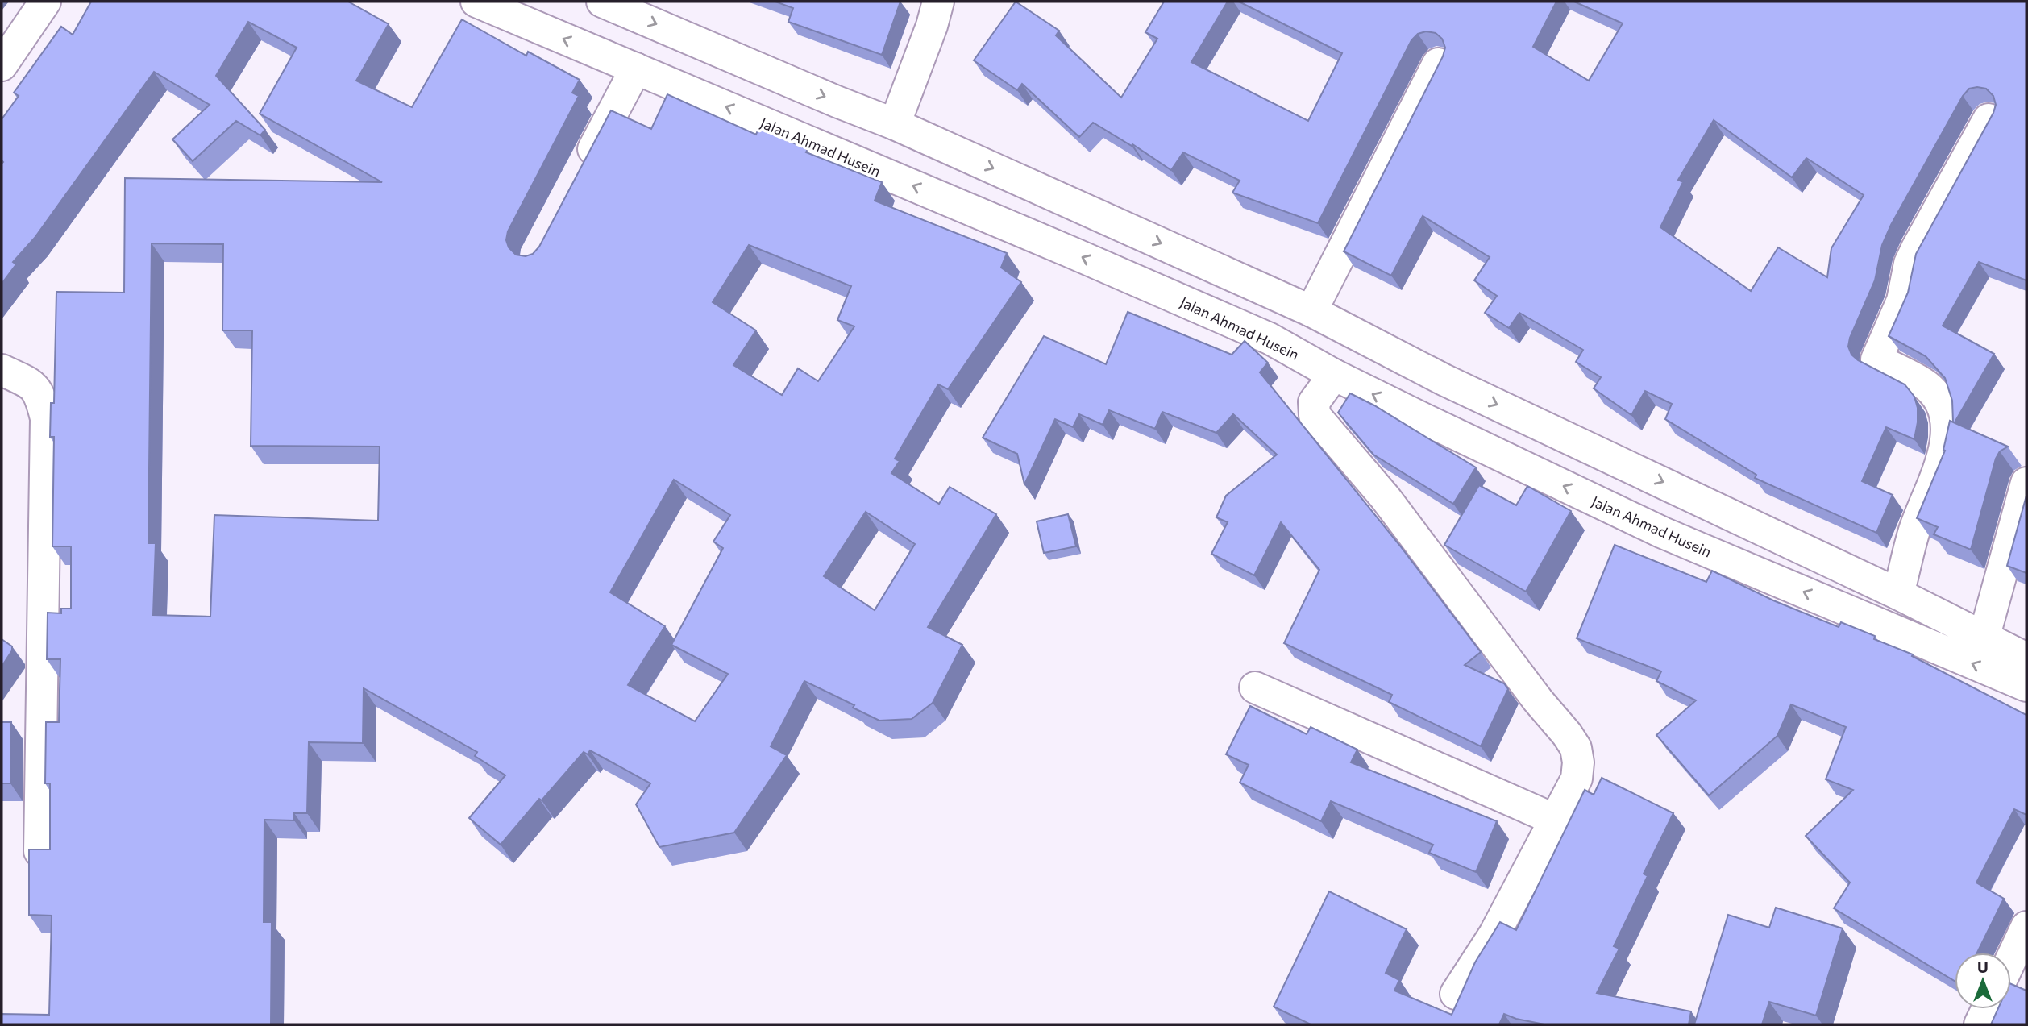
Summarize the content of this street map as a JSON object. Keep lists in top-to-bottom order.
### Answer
{
  "streets": {
    "main road": ["Jalan Ahmad Husein"]
  },
  "north": "top"
}
